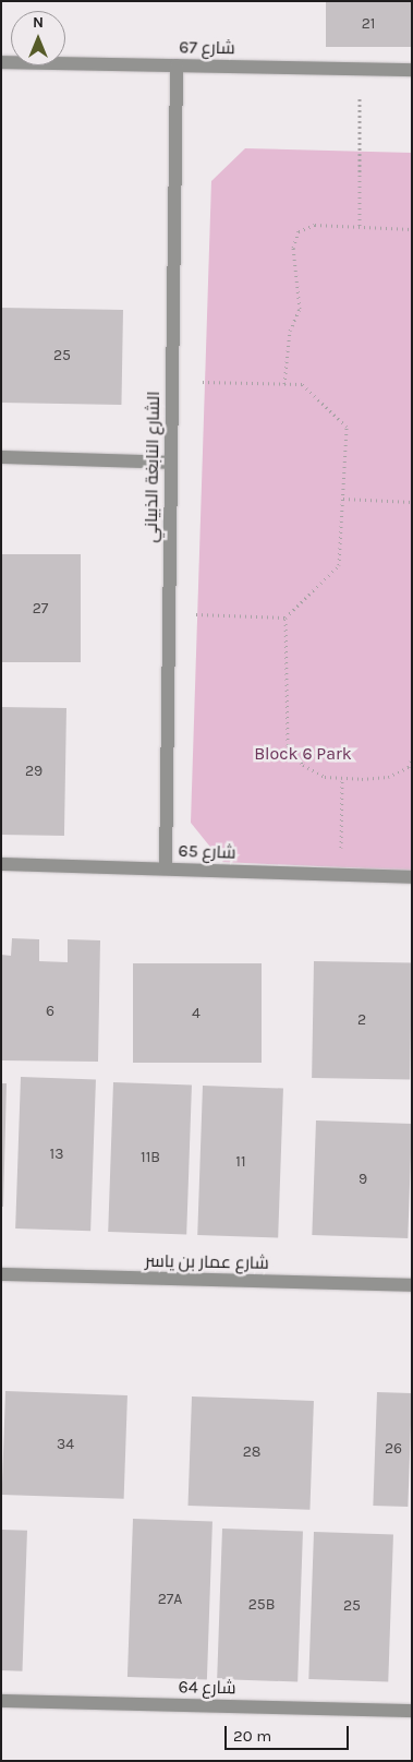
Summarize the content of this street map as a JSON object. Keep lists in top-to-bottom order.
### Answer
{
  "streets": {
    "street": [
      "شارع 67",
      "الشارع النابغة الذبياني",
      "شارع 65",
      "شارع عمار بن ياسر",
      "شارع 64"
    ]
  },
  "crossings": [
    ["شارع 67", "الشارع النابغة الذبياني"],
    ["الشارع النابغة الذبياني", "شارع 65"]
  ],
  "parks": ["Block 6 Park"],
  "house_numbers": [
    "21",
    "25",
    "27",
    "29",
    "6",
    "4",
    "2",
    "13",
    "11B",
    "11",
    "9",
    "34",
    "26",
    "28",
    "27A",
    "25B",
    "25"
  ],
  "scale_bar": "20 m",
  "north": "top"
}
